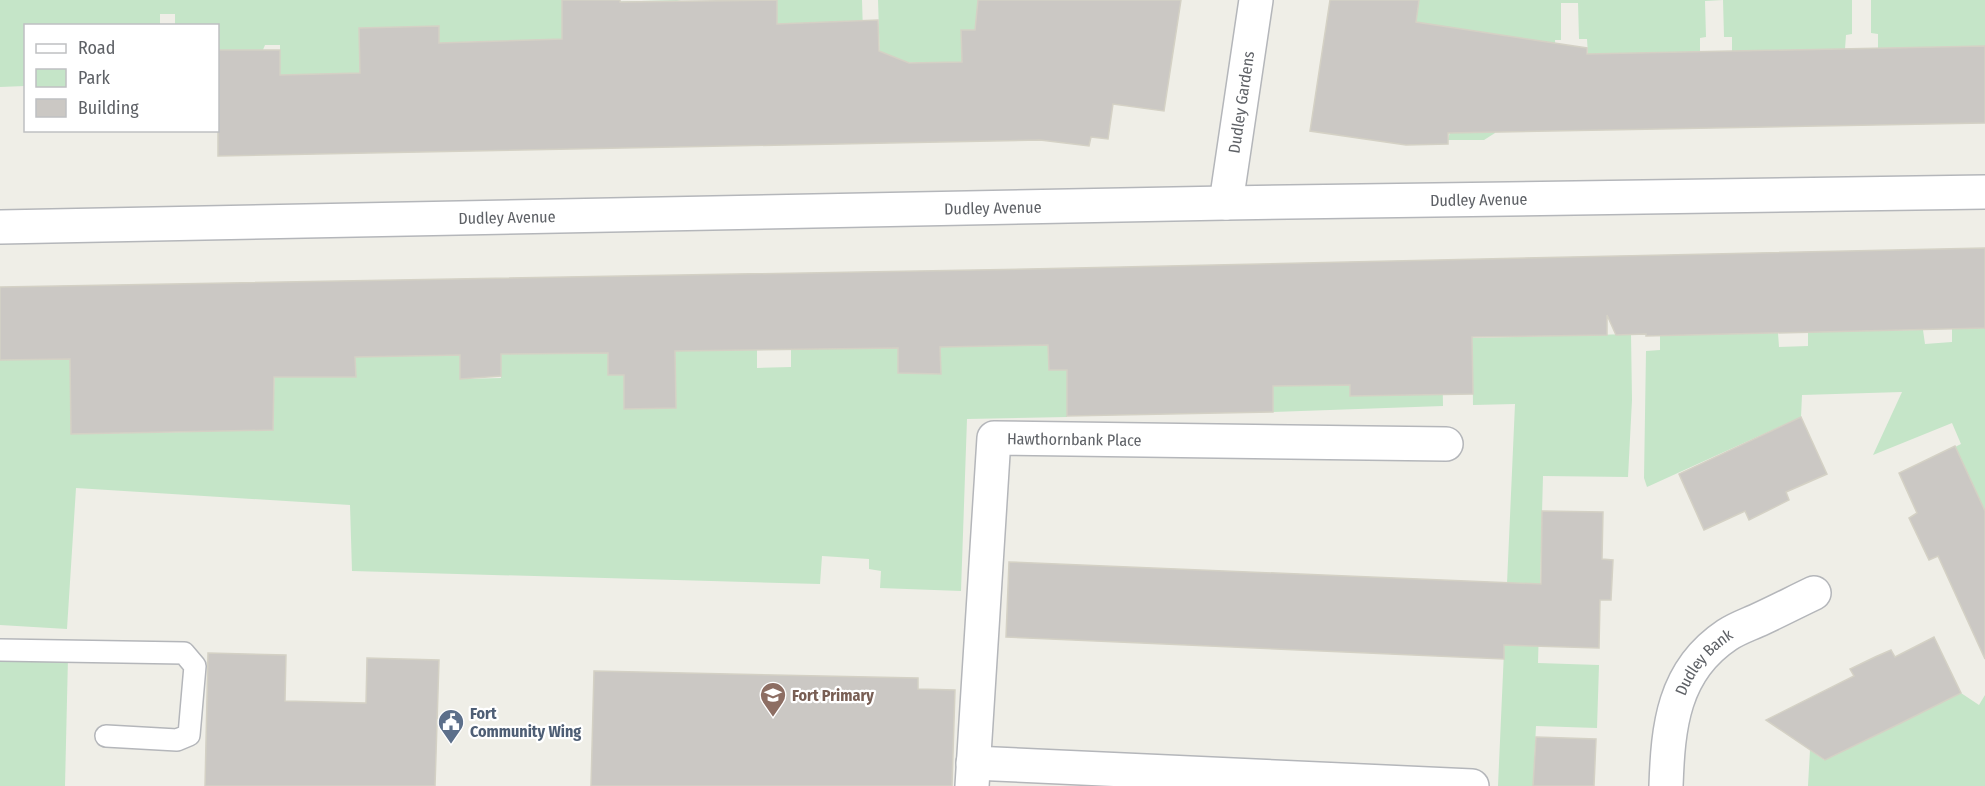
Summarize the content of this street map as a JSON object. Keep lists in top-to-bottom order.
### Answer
{
  "streets": {
    "street": [
      "Dudley Gardens",
      "Dudley Avenue",
      "Hawthornbank Place",
      "Dudley Bank"
    ]
  },
  "crossings": [
    ["Dudley Gardens", "Dudley Avenue"]
  ],
  "places": {
    "school or university": ["Fort Primary"],
    "public building": ["Fort Community Wing"]
  },
  "legend": ["Road", "Park", "Building"]
}
